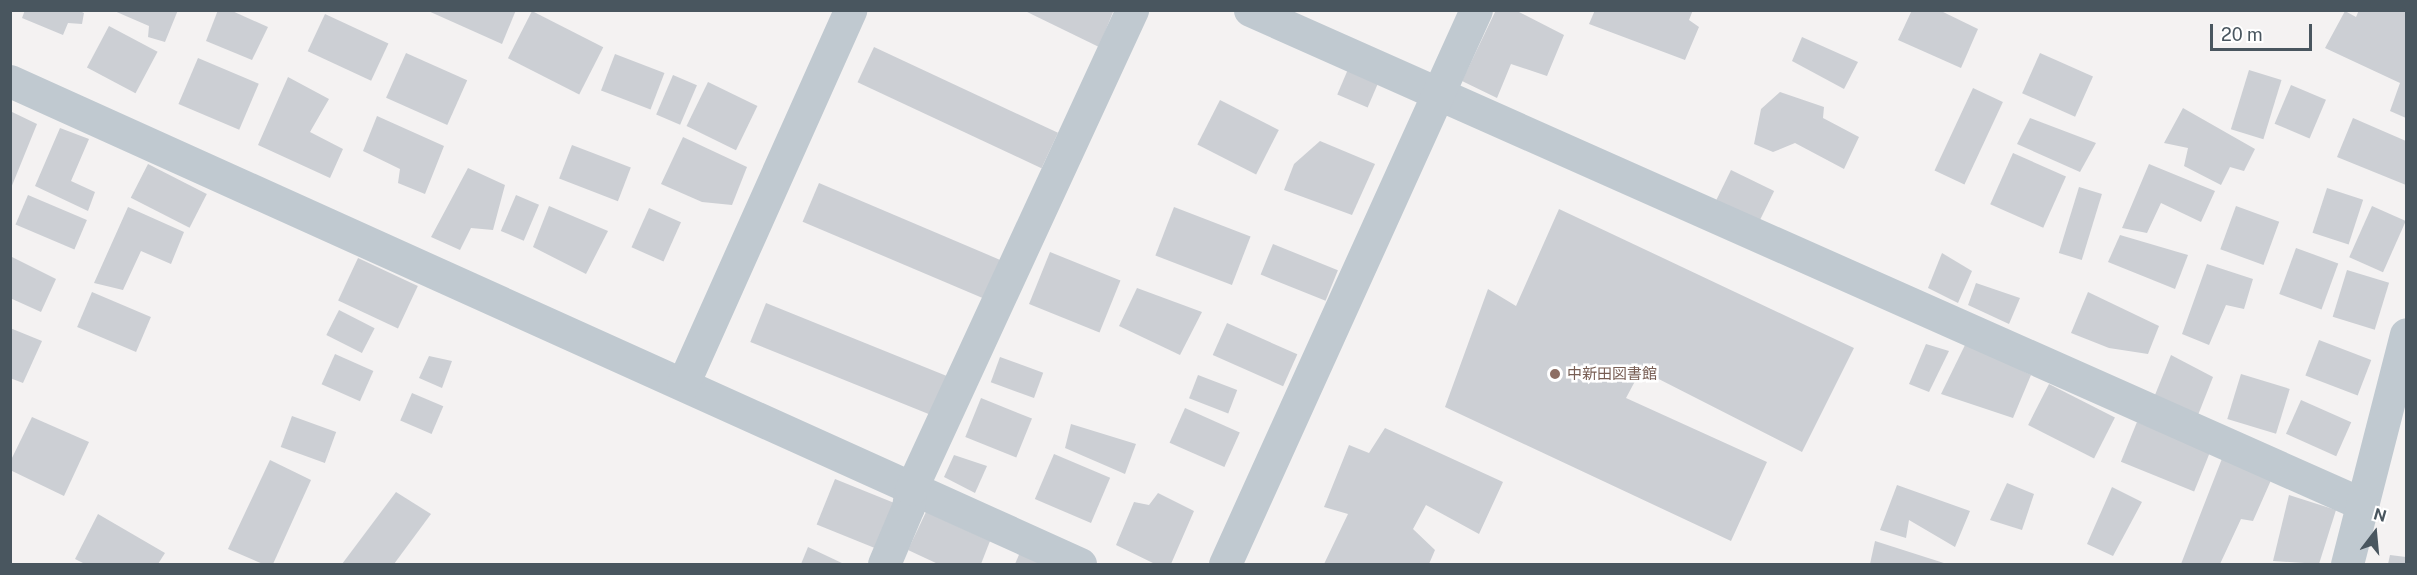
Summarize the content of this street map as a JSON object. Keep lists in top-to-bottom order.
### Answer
{
  "places": ["中新田図書館"],
  "scale_bar": "20 m",
  "north": "top"
}
